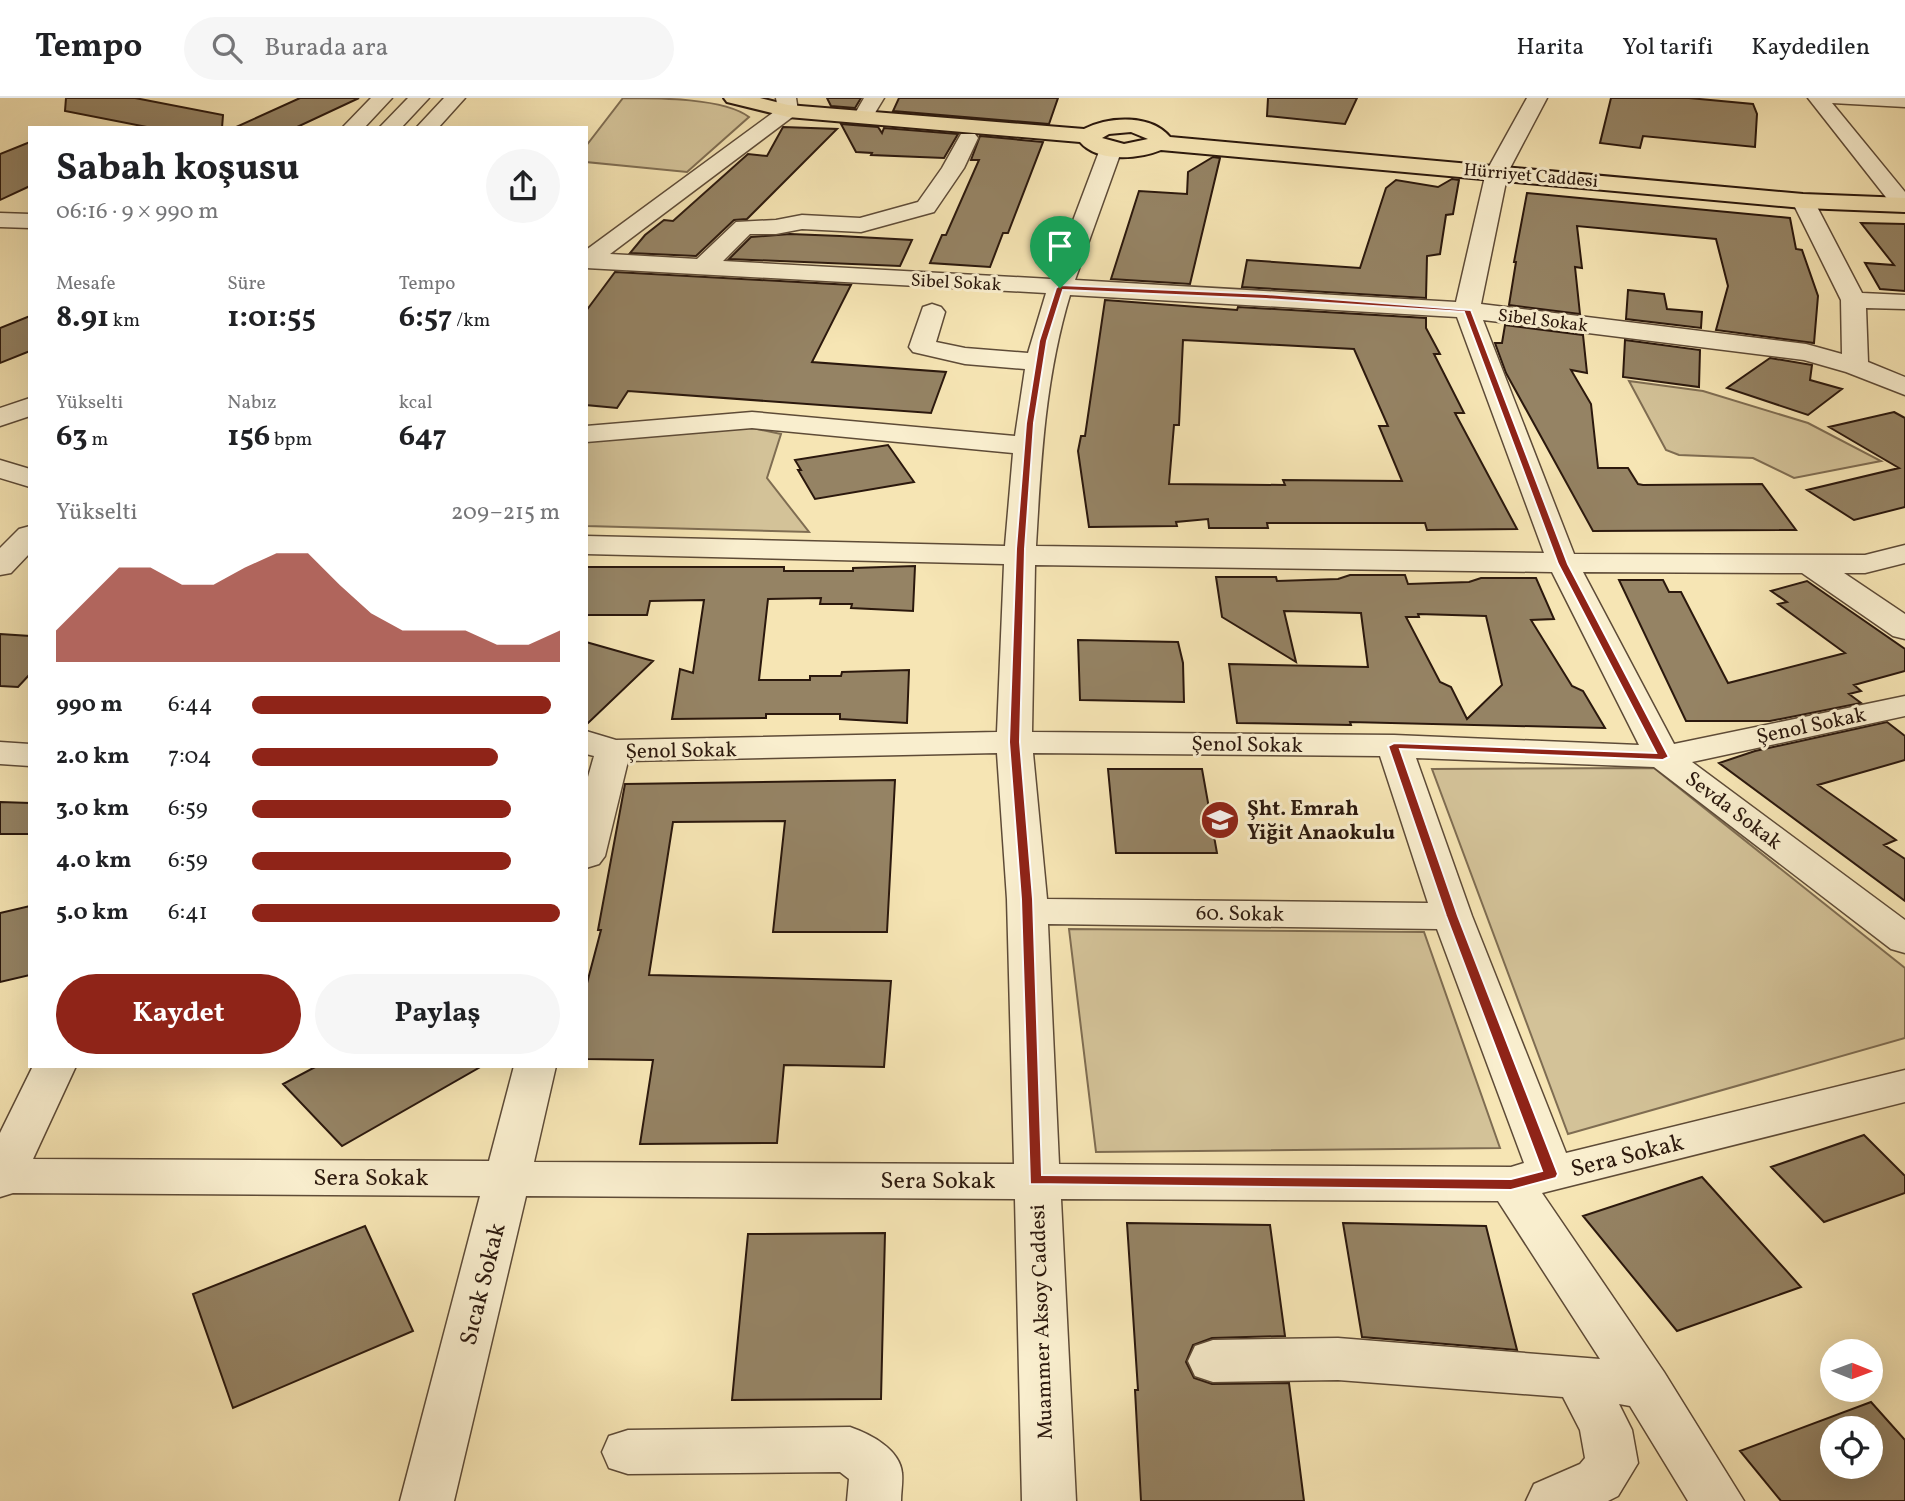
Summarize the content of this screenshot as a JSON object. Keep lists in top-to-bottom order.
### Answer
{
  "streets": {
    "main road": ["Hürriyet Caddesi", "Muammer Aksoy Caddesi"],
    "street": [
      "Sibel Sokak",
      "Şenol Sokak",
      "Sevda Sokak",
      "60. Sokak",
      "Sera Sokak",
      "Sıcak Sokak"
    ]
  },
  "crossings": [
    ["Sibel Sokak", "Sevda Sokak"],
    ["Sibel Sokak", "Muammer Aksoy Caddesi"],
    ["Şenol Sokak", "Sevda Sokak"],
    ["Şenol Sokak", "Muammer Aksoy Caddesi"],
    ["60. Sokak", "Muammer Aksoy Caddesi"],
    ["Sera Sokak", "Sıcak Sokak"],
    ["Sera Sokak", "Muammer Aksoy Caddesi"]
  ],
  "places": {
    "school or university": ["Şht. Emrah Yiğit Anaokulu"]
  },
  "north": "right",
  "page": {
    "header": "Tempo",
    "search": "Burada ara",
    "nav": ["Harita", "Yol tarifi", "Kaydedilen"],
    "heading": ["Sabah koşusu", "06:16 · 9 × 990 m"],
    "stats": [
      ["Mesafe", "8.91 km"],
      ["Süre", "1:01:55"],
      ["Tempo", "6:57 /km"],
      ["Yükselti", "63 m"],
      ["Nabız", "156 bpm"],
      ["kcal", "647"]
    ],
    "chart": ["Yükselti", "209–215 m"],
    "list": [
      {
        "name": "990 m",
        "note": "6:44"
      },
      {
        "name": "2.0 km",
        "note": "7:04"
      },
      {
        "name": "3.0 km",
        "note": "6:59"
      },
      {
        "name": "4.0 km",
        "note": "6:59"
      },
      {
        "name": "5.0 km",
        "note": "6:41"
      }
    ],
    "buttons": ["Kaydet", "Paylaş"]
  }
}
